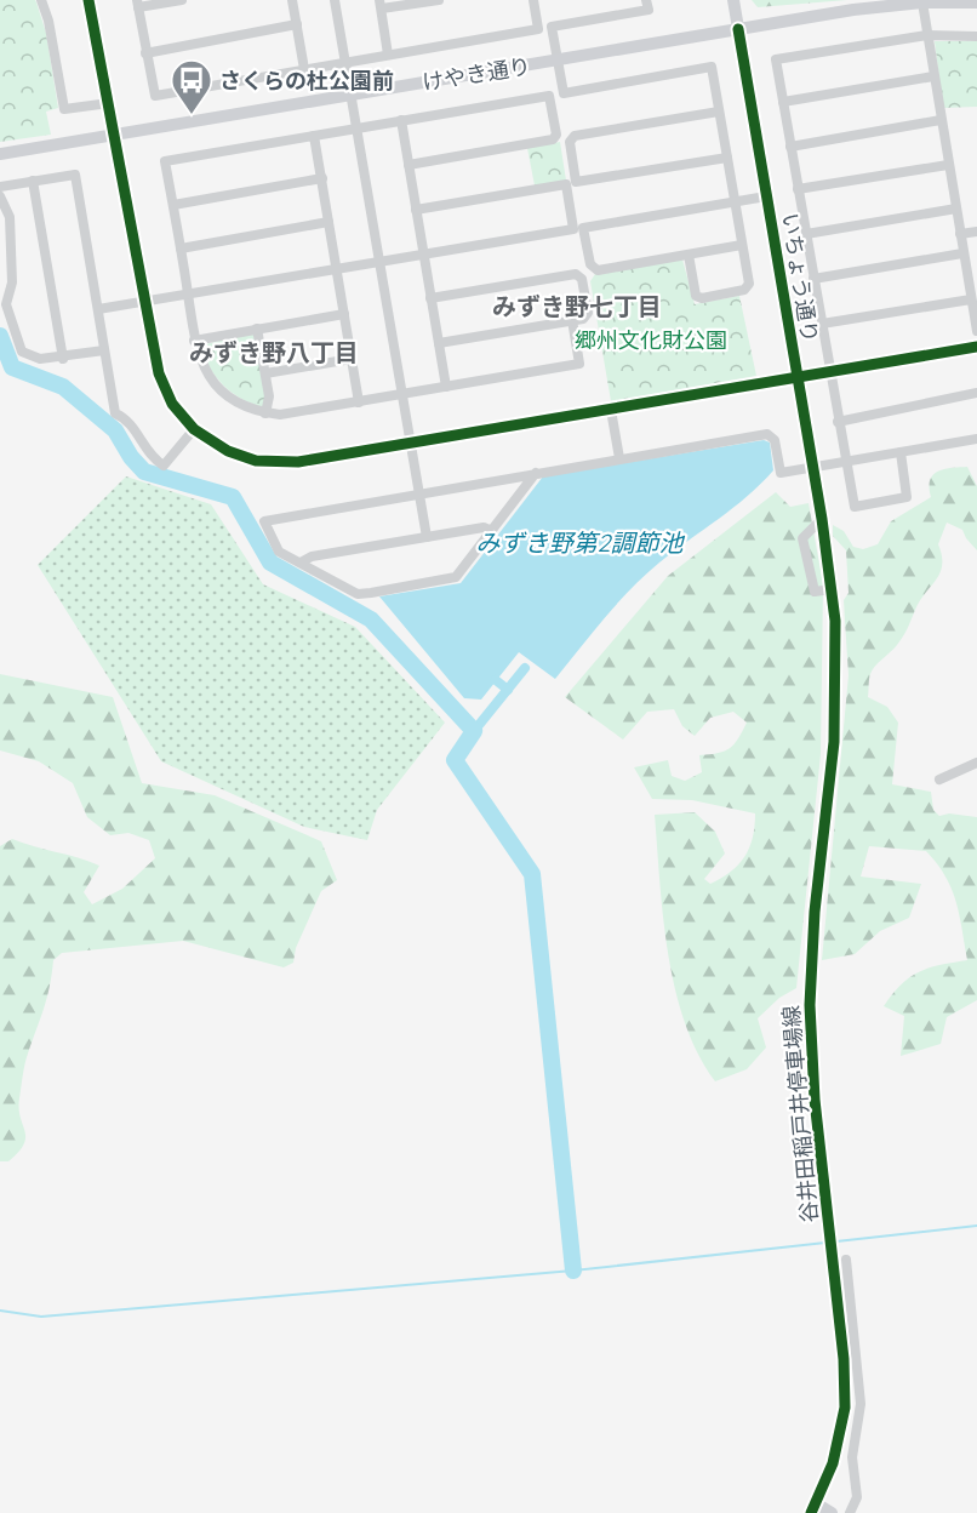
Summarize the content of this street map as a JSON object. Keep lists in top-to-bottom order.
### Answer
{
  "streets": {
    "main road": ["けやき通り", "いちょう通り", "谷井田稲戸井停車場線"]
  },
  "crossings": [
    ["けやき通り", "いちょう通り"],
    ["いちょう通り", "谷井田稲戸井停車場線"]
  ],
  "districts": ["みずき野七丁目", "みずき野八丁目"],
  "water": ["みずき野第2調節池"],
  "parks": ["郷州文化財公園"],
  "places": {
    "bus stop": ["さくらの杜公園前"]
  }
}
